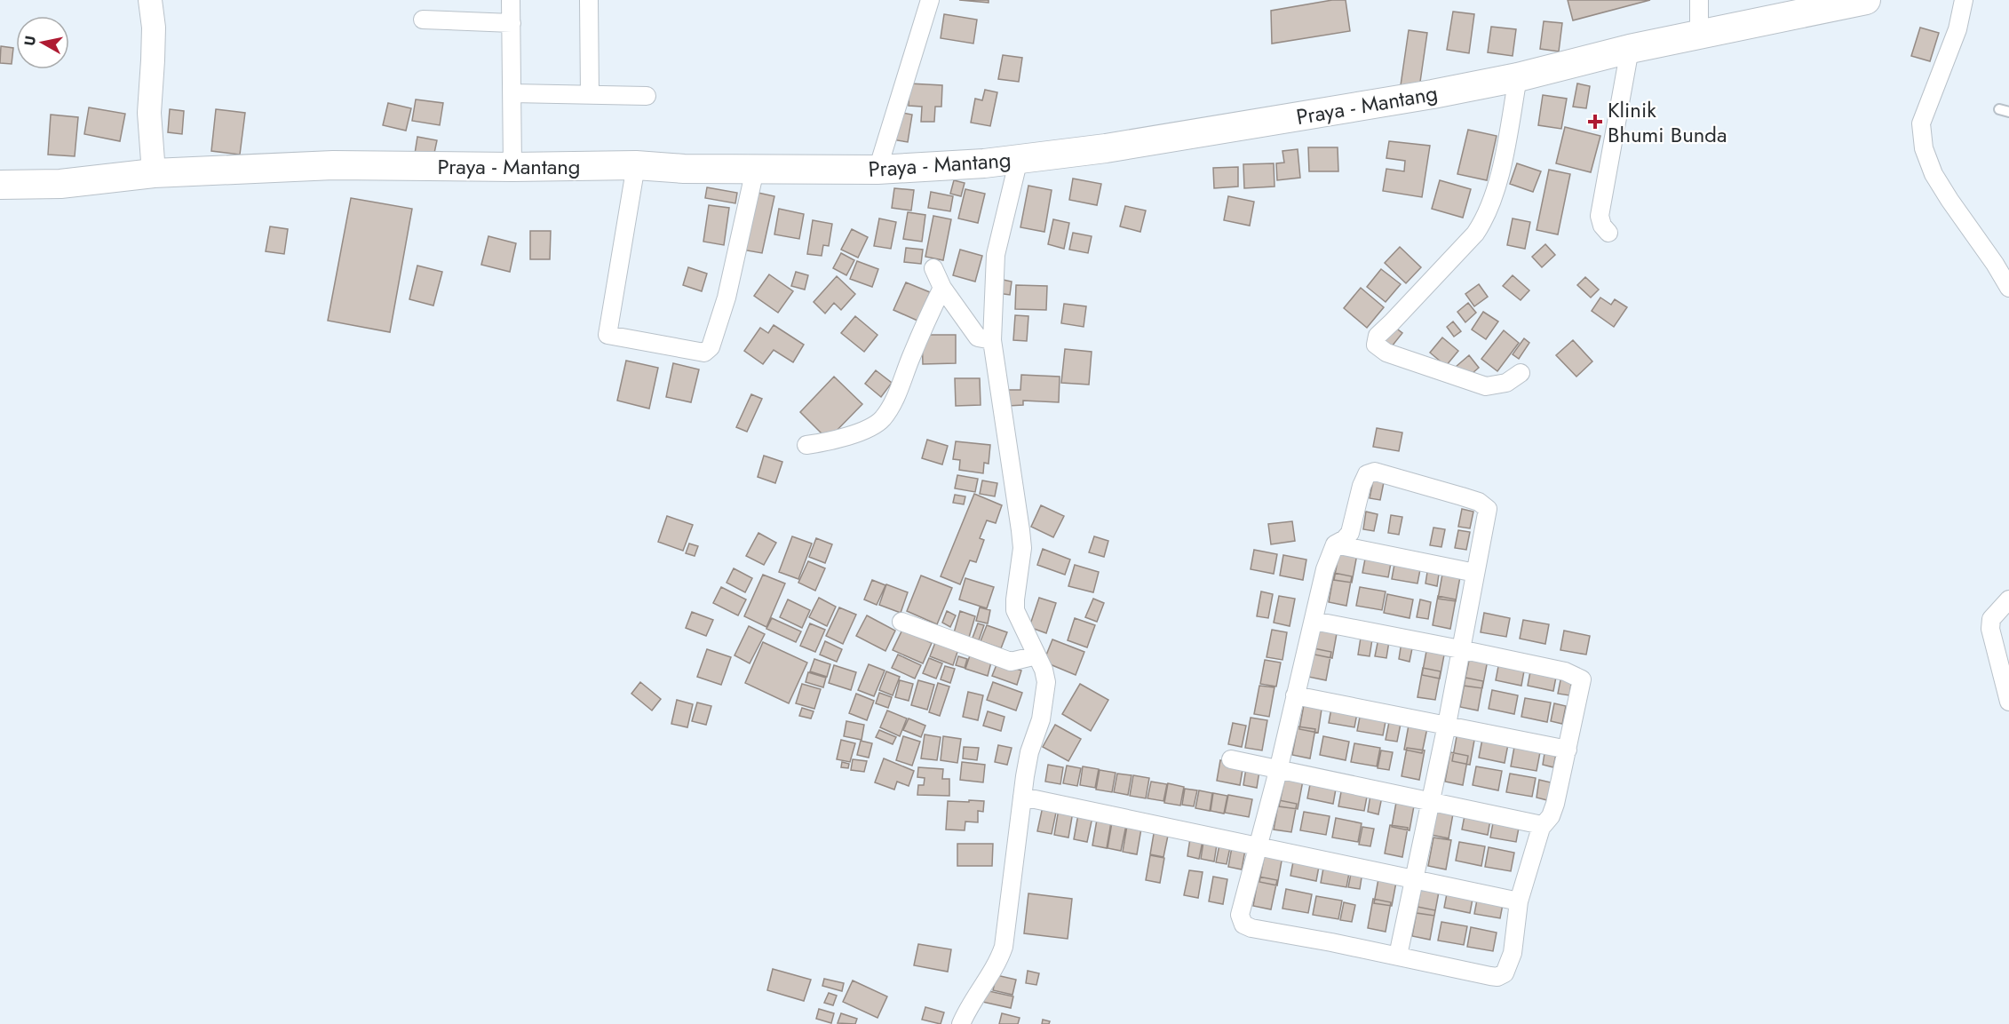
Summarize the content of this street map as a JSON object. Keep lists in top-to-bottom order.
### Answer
{
  "streets": {
    "main road": ["Praya - Mantang"]
  },
  "places": {
    "health": ["Klinik Bhumi Bunda"]
  },
  "north": "left"
}
